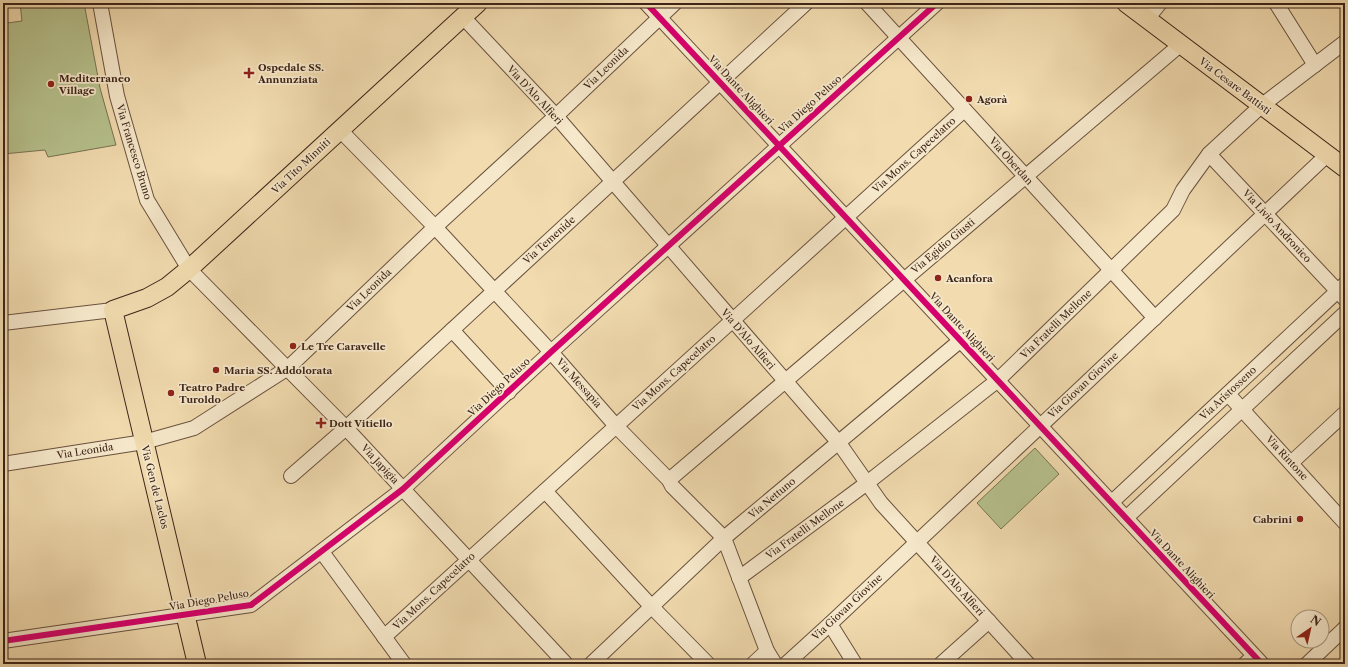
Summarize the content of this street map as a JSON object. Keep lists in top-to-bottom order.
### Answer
{
  "streets": {
    "main road": ["Via Cesare Battisti", "Via Tito Minniti", "Via Gen de Laclos"],
    "street": [
      "Via Leonida",
      "Via Dante Alighieri",
      "Via D'Alo Alfieri",
      "Via Diego Peluso",
      "Via Francesco Bruno",
      "Via Mons. Capecelatro",
      "Via Oberdan",
      "Via Livio Andronico",
      "Via Temenide",
      "Via Egidio Giusti",
      "Via Fratelli Mellone",
      "Via Messapia",
      "Via Giovan Giovine",
      "Via Aristosseno",
      "Via Rintone",
      "Via Japigia",
      "Via Nettuno"
    ]
  },
  "crossings": [
    ["Via Leonida", "Via Dante Alighieri"],
    ["Via Leonida", "Via D'Alo Alfieri"],
    ["Via Leonida", "Via Messapia"],
    ["Via Leonida", "Via Japigia"],
    ["Via Leonida", "Via Gen de Laclos"],
    ["Via Cesare Battisti", "Via Egidio Giusti"],
    ["Via Cesare Battisti", "Via Fratelli Mellone"],
    ["Via Cesare Battisti", "Via Giovan Giovine"],
    ["Via Dante Alighieri", "Via Diego Peluso"],
    ["Via Dante Alighieri", "Via Mons. Capecelatro"],
    ["Via Dante Alighieri", "Via Temenide"],
    ["Via Dante Alighieri", "Via Egidio Giusti"],
    ["Via Dante Alighieri", "Via Fratelli Mellone"],
    ["Via Dante Alighieri", "Via Giovan Giovine"],
    ["Via Dante Alighieri", "Via Aristosseno"],
    ["Via Dante Alighieri", "Via Nettuno"],
    ["Via D'Alo Alfieri", "Via Diego Peluso"],
    ["Via D'Alo Alfieri", "Via Mons. Capecelatro"],
    ["Via D'Alo Alfieri", "Via Tito Minniti"],
    ["Via D'Alo Alfieri", "Via Temenide"],
    ["Via D'Alo Alfieri", "Via Egidio Giusti"],
    ["Via D'Alo Alfieri", "Via Fratelli Mellone"],
    ["Via D'Alo Alfieri", "Via Giovan Giovine"],
    ["Via D'Alo Alfieri", "Via Nettuno"],
    ["Via Diego Peluso", "Via Oberdan"],
    ["Via Diego Peluso", "Via Messapia"],
    ["Via Diego Peluso", "Via Japigia"],
    ["Via Diego Peluso", "Via Gen de Laclos"],
    ["Via Francesco Bruno", "Via Tito Minniti"],
    ["Via Francesco Bruno", "Via Japigia"],
    ["Via Mons. Capecelatro", "Via Oberdan"],
    ["Via Mons. Capecelatro", "Via Messapia"],
    ["Via Mons. Capecelatro", "Via Japigia"],
    ["Via Oberdan", "Via Egidio Giusti"],
    ["Via Oberdan", "Via Fratelli Mellone"],
    ["Via Oberdan", "Via Giovan Giovine"],
    ["Via Tito Minniti", "Via Messapia"],
    ["Via Tito Minniti", "Via Japigia"],
    ["Via Tito Minniti", "Via Gen de Laclos"],
    ["Via Livio Andronico", "Via Fratelli Mellone"],
    ["Via Livio Andronico", "Via Giovan Giovine"],
    ["Via Livio Andronico", "Via Aristosseno"],
    ["Via Temenide", "Via Messapia"],
    ["Via Temenide", "Via Japigia"],
    ["Via Egidio Giusti", "Via Messapia"],
    ["Via Fratelli Mellone", "Via Messapia"],
    ["Via Messapia", "Via Nettuno"],
    ["Via Aristosseno", "Via Rintone"]
  ],
  "places": {
    "health": ["Ospedale SS. Annunziata", "Dott Vitiello"],
    "other": [
      "Mediterraneo Village",
      "Agorà",
      "Acanfora",
      "Le Tre Caravelle",
      "Maria SS. Addolorata",
      "Teatro Padre Turoldo",
      "Cabrini"
    ]
  },
  "north": "top right"
}
